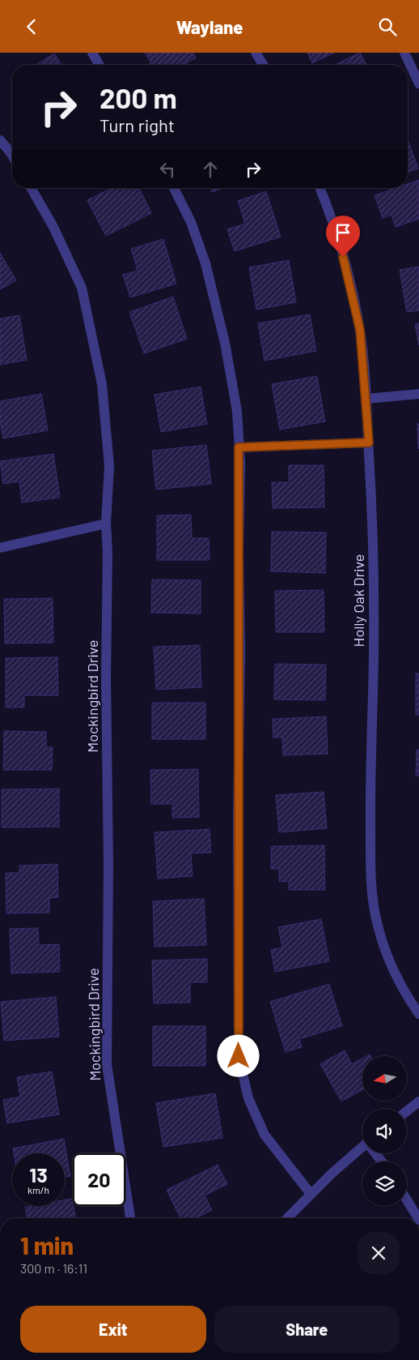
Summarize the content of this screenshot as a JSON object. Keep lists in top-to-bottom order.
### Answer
{
  "streets": {
    "street": ["Holly Oak Drive", "Mockingbird Drive"]
  },
  "north": "left",
  "page": {
    "header": "Waylane",
    "turn": ["200 m", "Turn right"],
    "speed": "13 km/h",
    "limit": "20",
    "heading": ["1 min", "300 m · 16:11"],
    "buttons": ["Exit", "Share"]
  }
}
